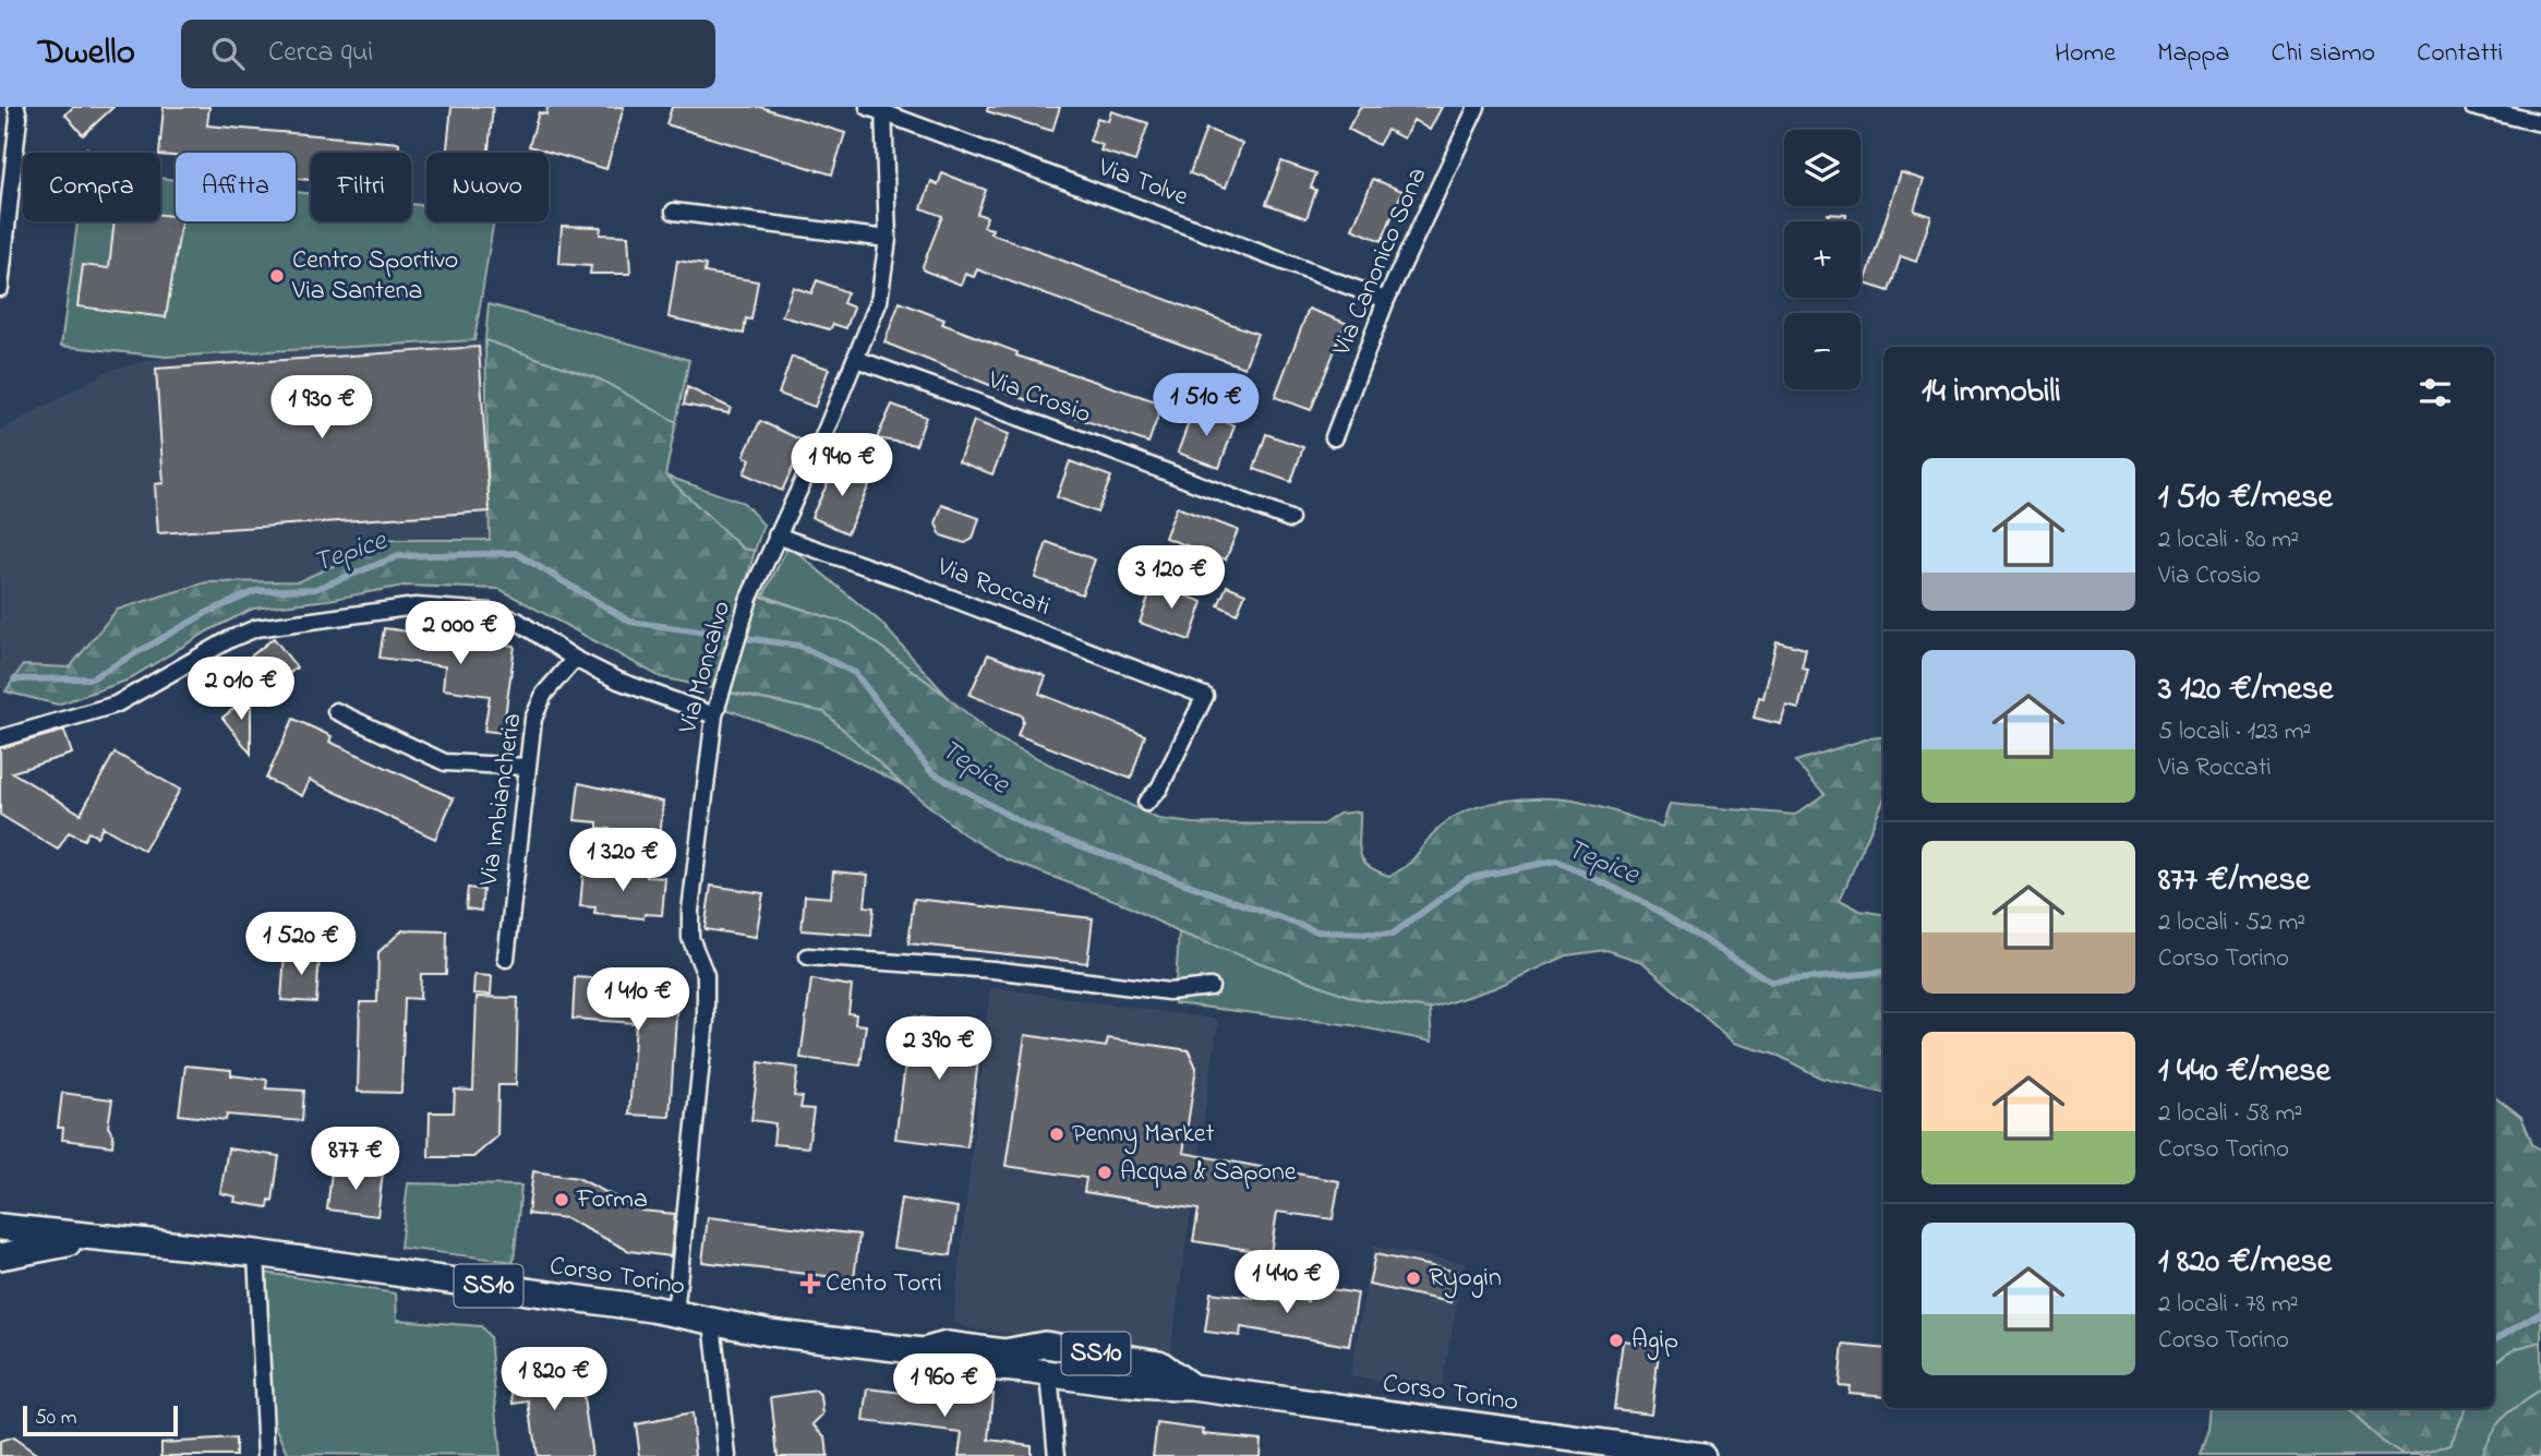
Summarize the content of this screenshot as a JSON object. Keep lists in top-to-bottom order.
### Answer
{
  "streets": {
    "main road": ["Corso Torino", "SS10"],
    "street": [
      "Via Tolve",
      "Via Canonico Sona",
      "Via Crosio",
      "Via Roccati",
      "Via Moncalvo",
      "Via Imbiancheria"
    ]
  },
  "crossings": [
    ["Via Tolve", "Via Canonico Sona"],
    ["Via Tolve", "Via Moncalvo"],
    ["Via Crosio", "Via Moncalvo"],
    ["Via Roccati", "Via Moncalvo"],
    ["Via Moncalvo", "Corso Torino"]
  ],
  "water": ["Tepice"],
  "places": {
    "other": [
      "Centro Sportivo Via Santena",
      "Penny Market",
      "Acqua & Sapone",
      "Forma",
      "Ryogin",
      "Agip"
    ],
    "health": ["Cento Torri"]
  },
  "scale_bar": "50 m",
  "page": {
    "header": "Dwello",
    "search": "Cerca qui",
    "nav": [
      "Home",
      "Mappa",
      "Chi siamo",
      "Contatti"
    ],
    "map_buttons": ["+", "−"],
    "chip": [
      "Compra",
      "Affitta",
      "Filtri",
      "Nuovo"
    ],
    "heading": "14 immobili",
    "price": [
      "1 510 €",
      "1 930 €",
      "1 940 €",
      "3 120 €",
      "2 000 €",
      "2 010 €",
      "1 320 €",
      "1 520 €",
      "1 410 €",
      "2 390 €",
      "877 €",
      "1 440 €",
      "1 820 €",
      "1 960 €"
    ],
    "list": [
      {
        "name": "1 510 €/mese",
        "note": "2 locali · 80 m² · Via Crosio"
      },
      {
        "name": "3 120 €/mese",
        "note": "5 locali · 123 m² · Via Roccati"
      },
      {
        "name": "877 €/mese",
        "note": "2 locali · 52 m² · Corso Torino"
      },
      {
        "name": "1 440 €/mese",
        "note": "2 locali · 58 m² · Corso Torino"
      },
      {
        "name": "1 820 €/mese",
        "note": "2 locali · 78 m² · Corso Torino"
      }
    ],
    "scale": "50 m"
  }
}
